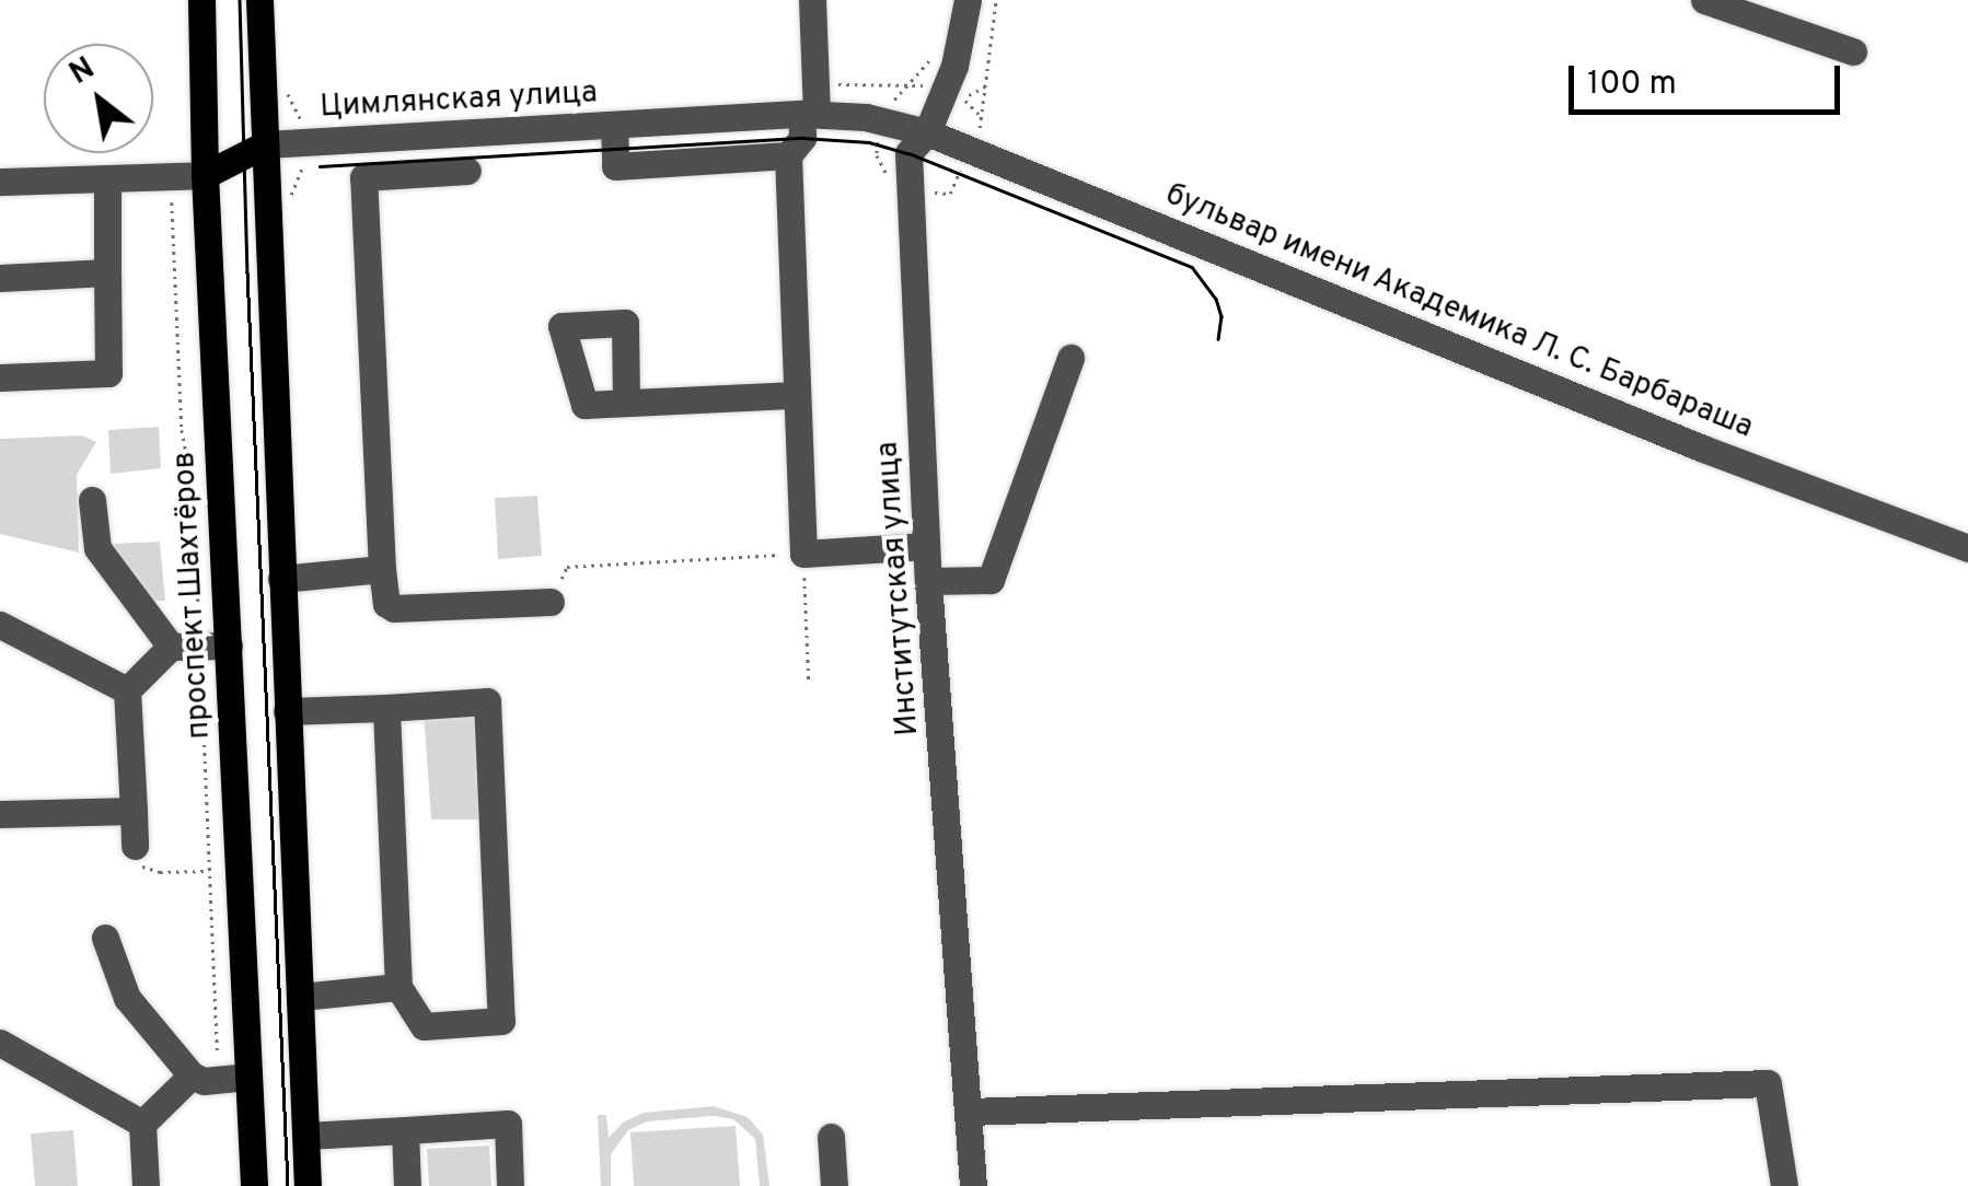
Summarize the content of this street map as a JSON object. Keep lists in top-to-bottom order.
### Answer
{
  "streets": {
    "main road": ["Цимлянская улица", "проспект Шахтёров"],
    "street": ["бульвар имени Академика Л. С. Барбараша", "Институтская улица"]
  },
  "crossings": [
    ["Цимлянская улица", "бульвар имени Академика Л. С. Барбараша"],
    ["Цимлянская улица", "Институтская улица"],
    ["Цимлянская улица", "проспект Шахтёров"],
    ["бульвар имени Академика Л. С. Барбараша", "Институтская улица"]
  ],
  "scale_bar": "100 m",
  "north": "top left"
}
